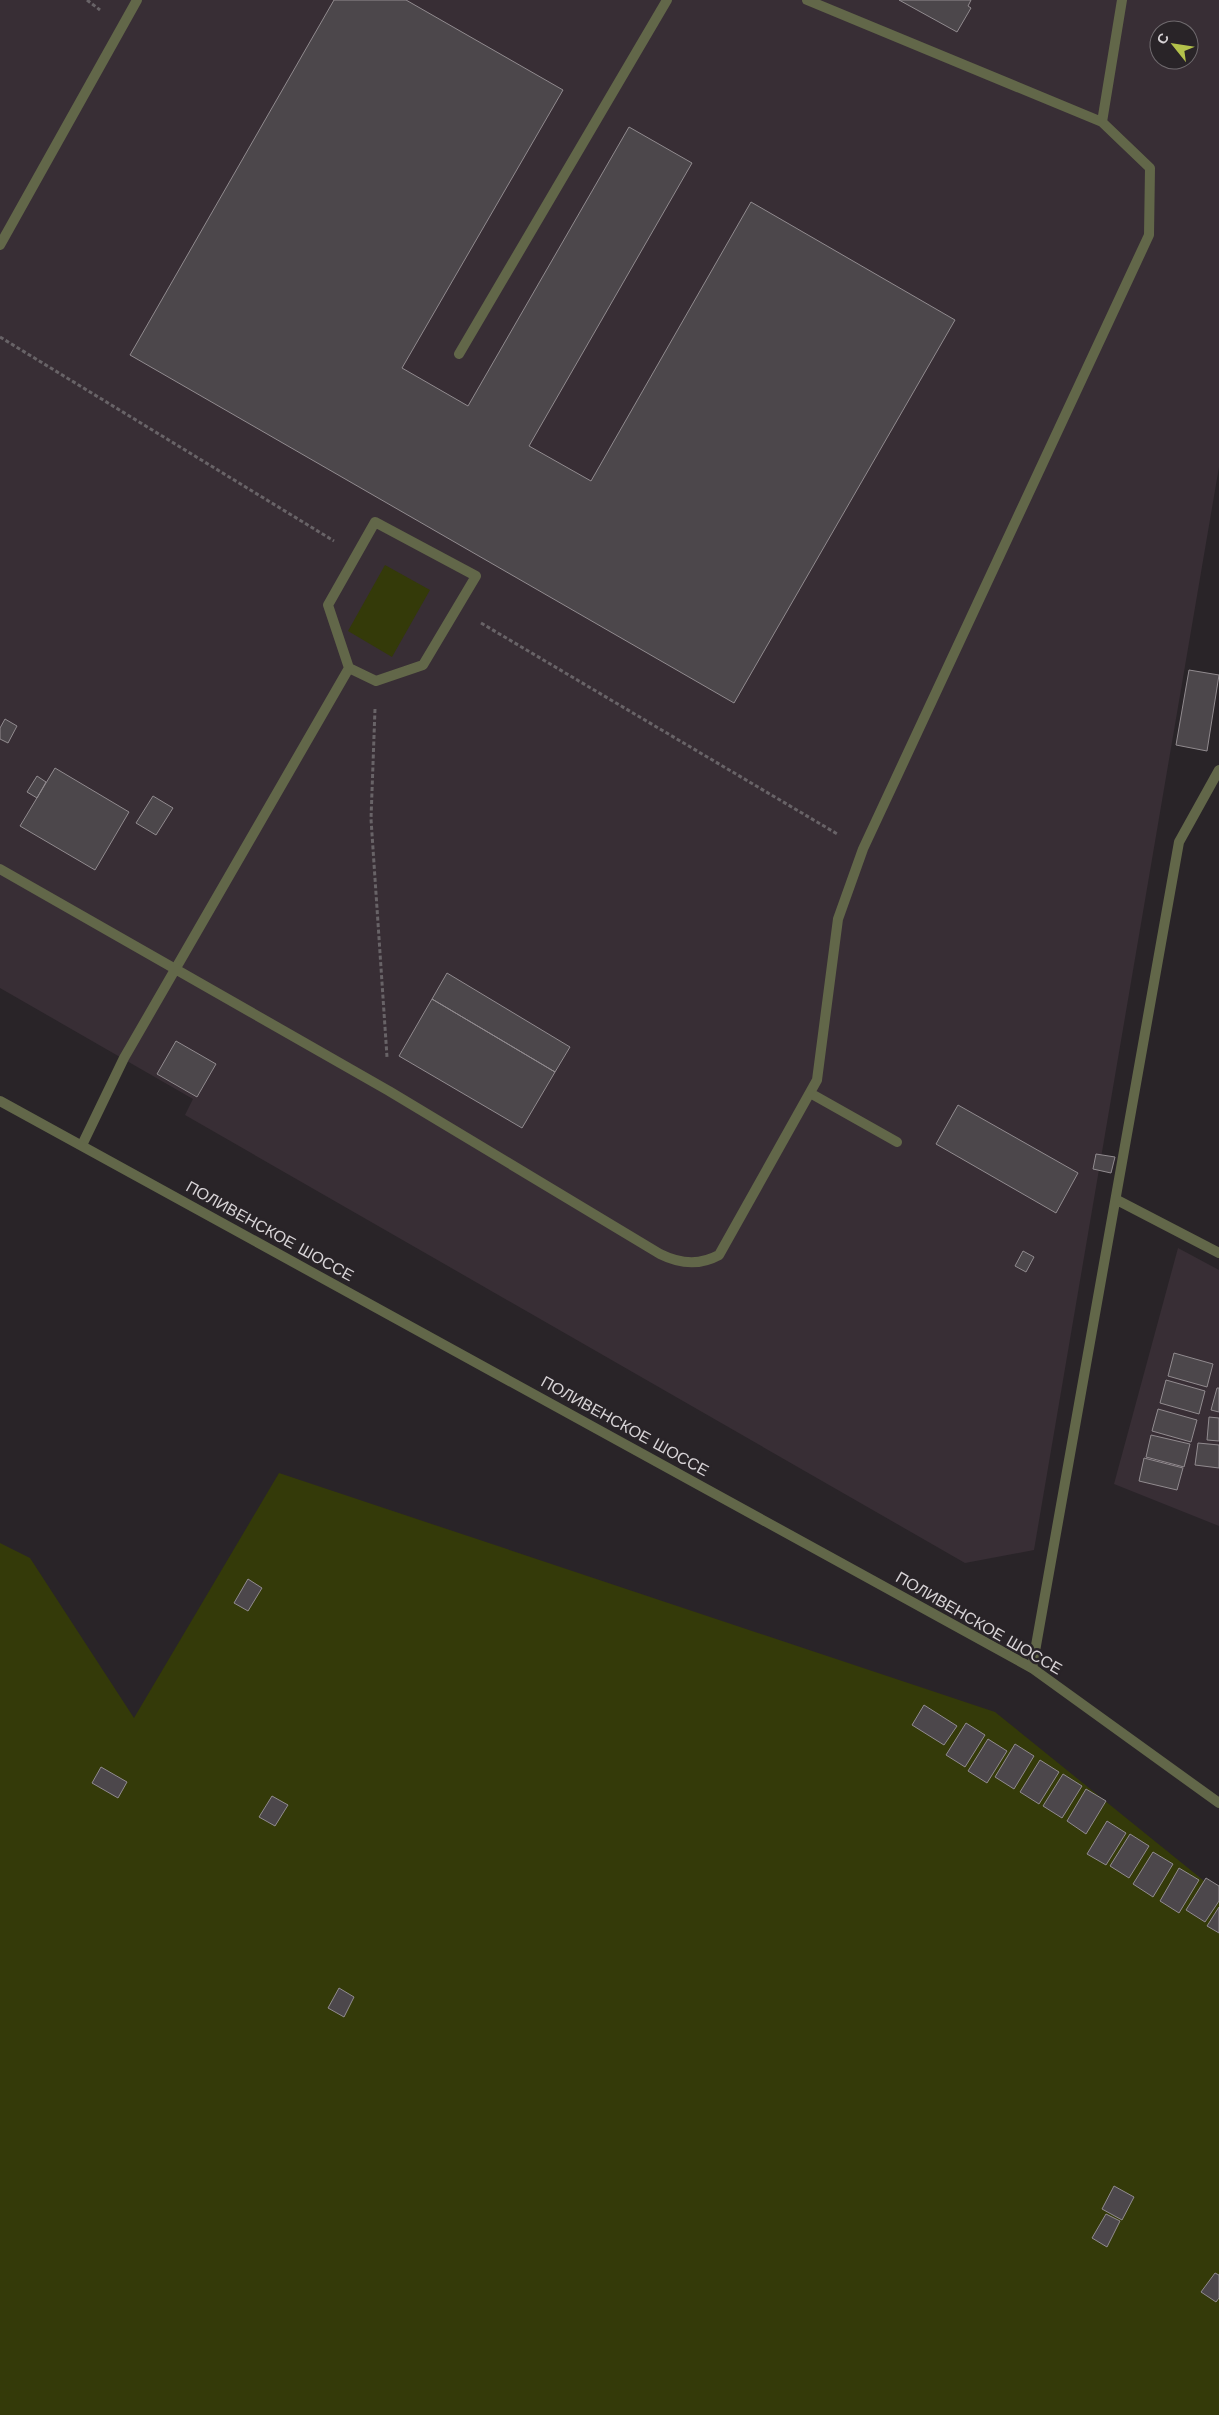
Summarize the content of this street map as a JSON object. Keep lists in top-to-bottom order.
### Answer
{
  "streets": {
    "street": ["ПОЛИВЕНСКОЕ ШОССЕ"]
  },
  "north": "top left"
}
